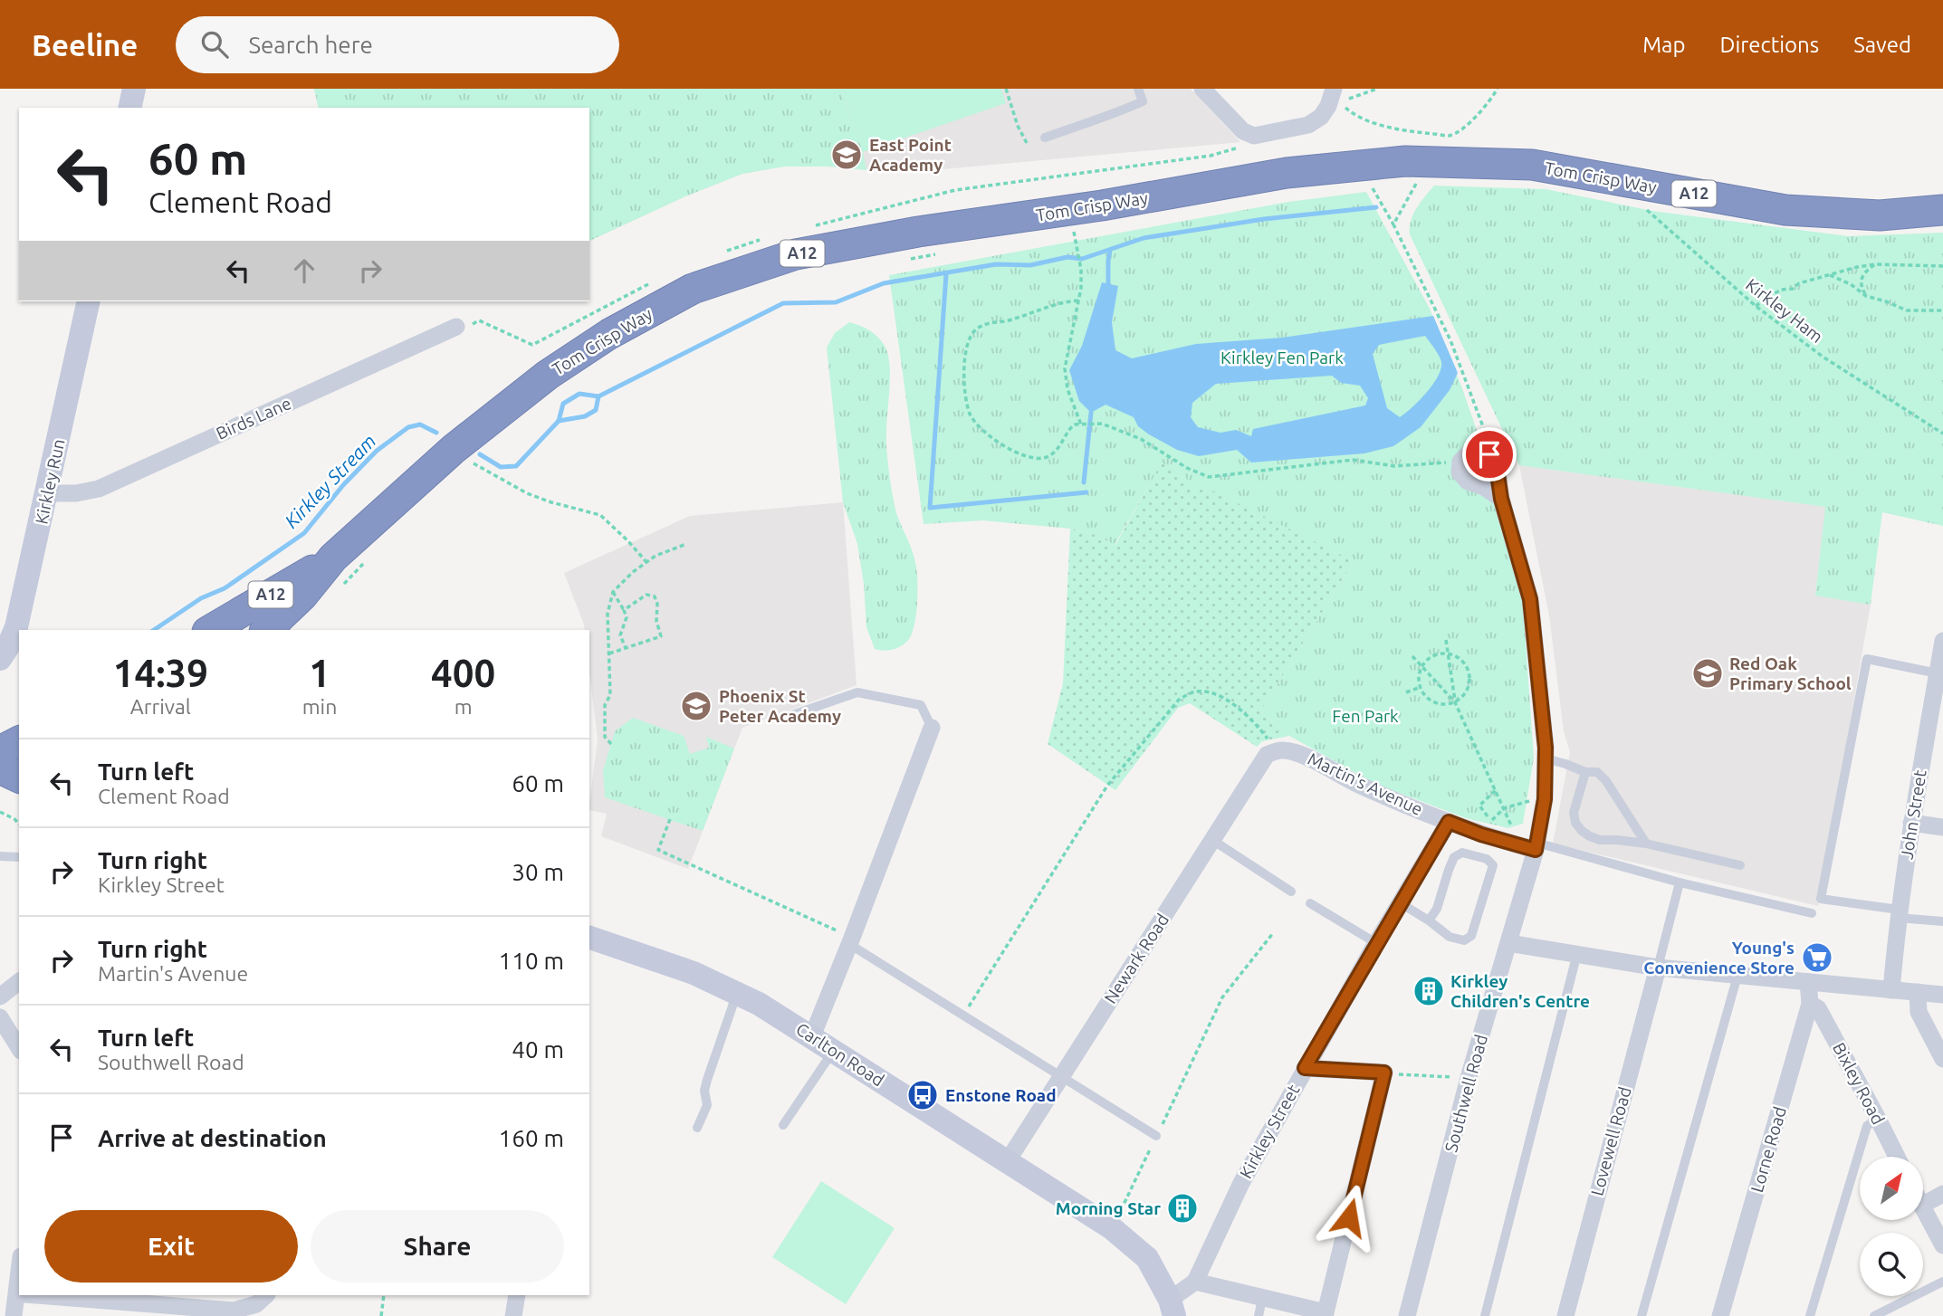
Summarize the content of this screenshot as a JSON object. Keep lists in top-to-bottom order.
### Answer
{
  "streets": {
    "highway": ["Tom Crisp Way", "A12"],
    "street": [
      "Birds Lane",
      "Kirkley Run",
      "Martin's Avenue",
      "John Street",
      "Newark Road",
      "Carlton Road",
      "Bixley Road",
      "Southwell Road",
      "Kirkley Street",
      "Lovewell Road",
      "Lorne Road"
    ],
    "path": ["Kirkley Ham"]
  },
  "crossings": [
    ["Tom Crisp Way", "Kirkley Ham"],
    ["Birds Lane", "Kirkley Run"],
    ["Martin's Avenue", "Newark Road"],
    ["Martin's Avenue", "Southwell Road"],
    ["Martin's Avenue", "Kirkley Street"],
    ["Newark Road", "Carlton Road"],
    ["Bixley Road", "Lorne Road"]
  ],
  "water": ["Kirkley Stream"],
  "parks": ["Kirkley Fen Park", "Fen Park"],
  "places": {
    "school or university": ["East Point Academy", "Red Oak Primary School", "Phoenix St Peter Academy"],
    "supermarket": ["Young's Convenience Store"],
    "building": ["Kirkley Children's Centre", "Morning Star"],
    "bus stop": ["Enstone Road"]
  },
  "north": "top right",
  "page": {
    "header": "Beeline",
    "search": "Search here",
    "nav": ["Map", "Directions", "Saved"],
    "turn": ["60 m", "Clement Road"],
    "eta": [
      "14:39",
      "Arrival",
      "1",
      "min",
      "400",
      "m"
    ],
    "list": [
      {
        "name": "Turn left",
        "note": "Clement Road",
        "value": "60 m"
      },
      {
        "name": "Turn right",
        "note": "Kirkley Street",
        "value": "30 m"
      },
      {
        "name": "Turn right",
        "note": "Martin's Avenue",
        "value": "110 m"
      },
      {
        "name": "Turn left",
        "note": "Southwell Road",
        "value": "40 m"
      },
      {
        "name": "Arrive at destination",
        "value": "160 m"
      }
    ],
    "buttons": ["Exit", "Share"]
  }
}
